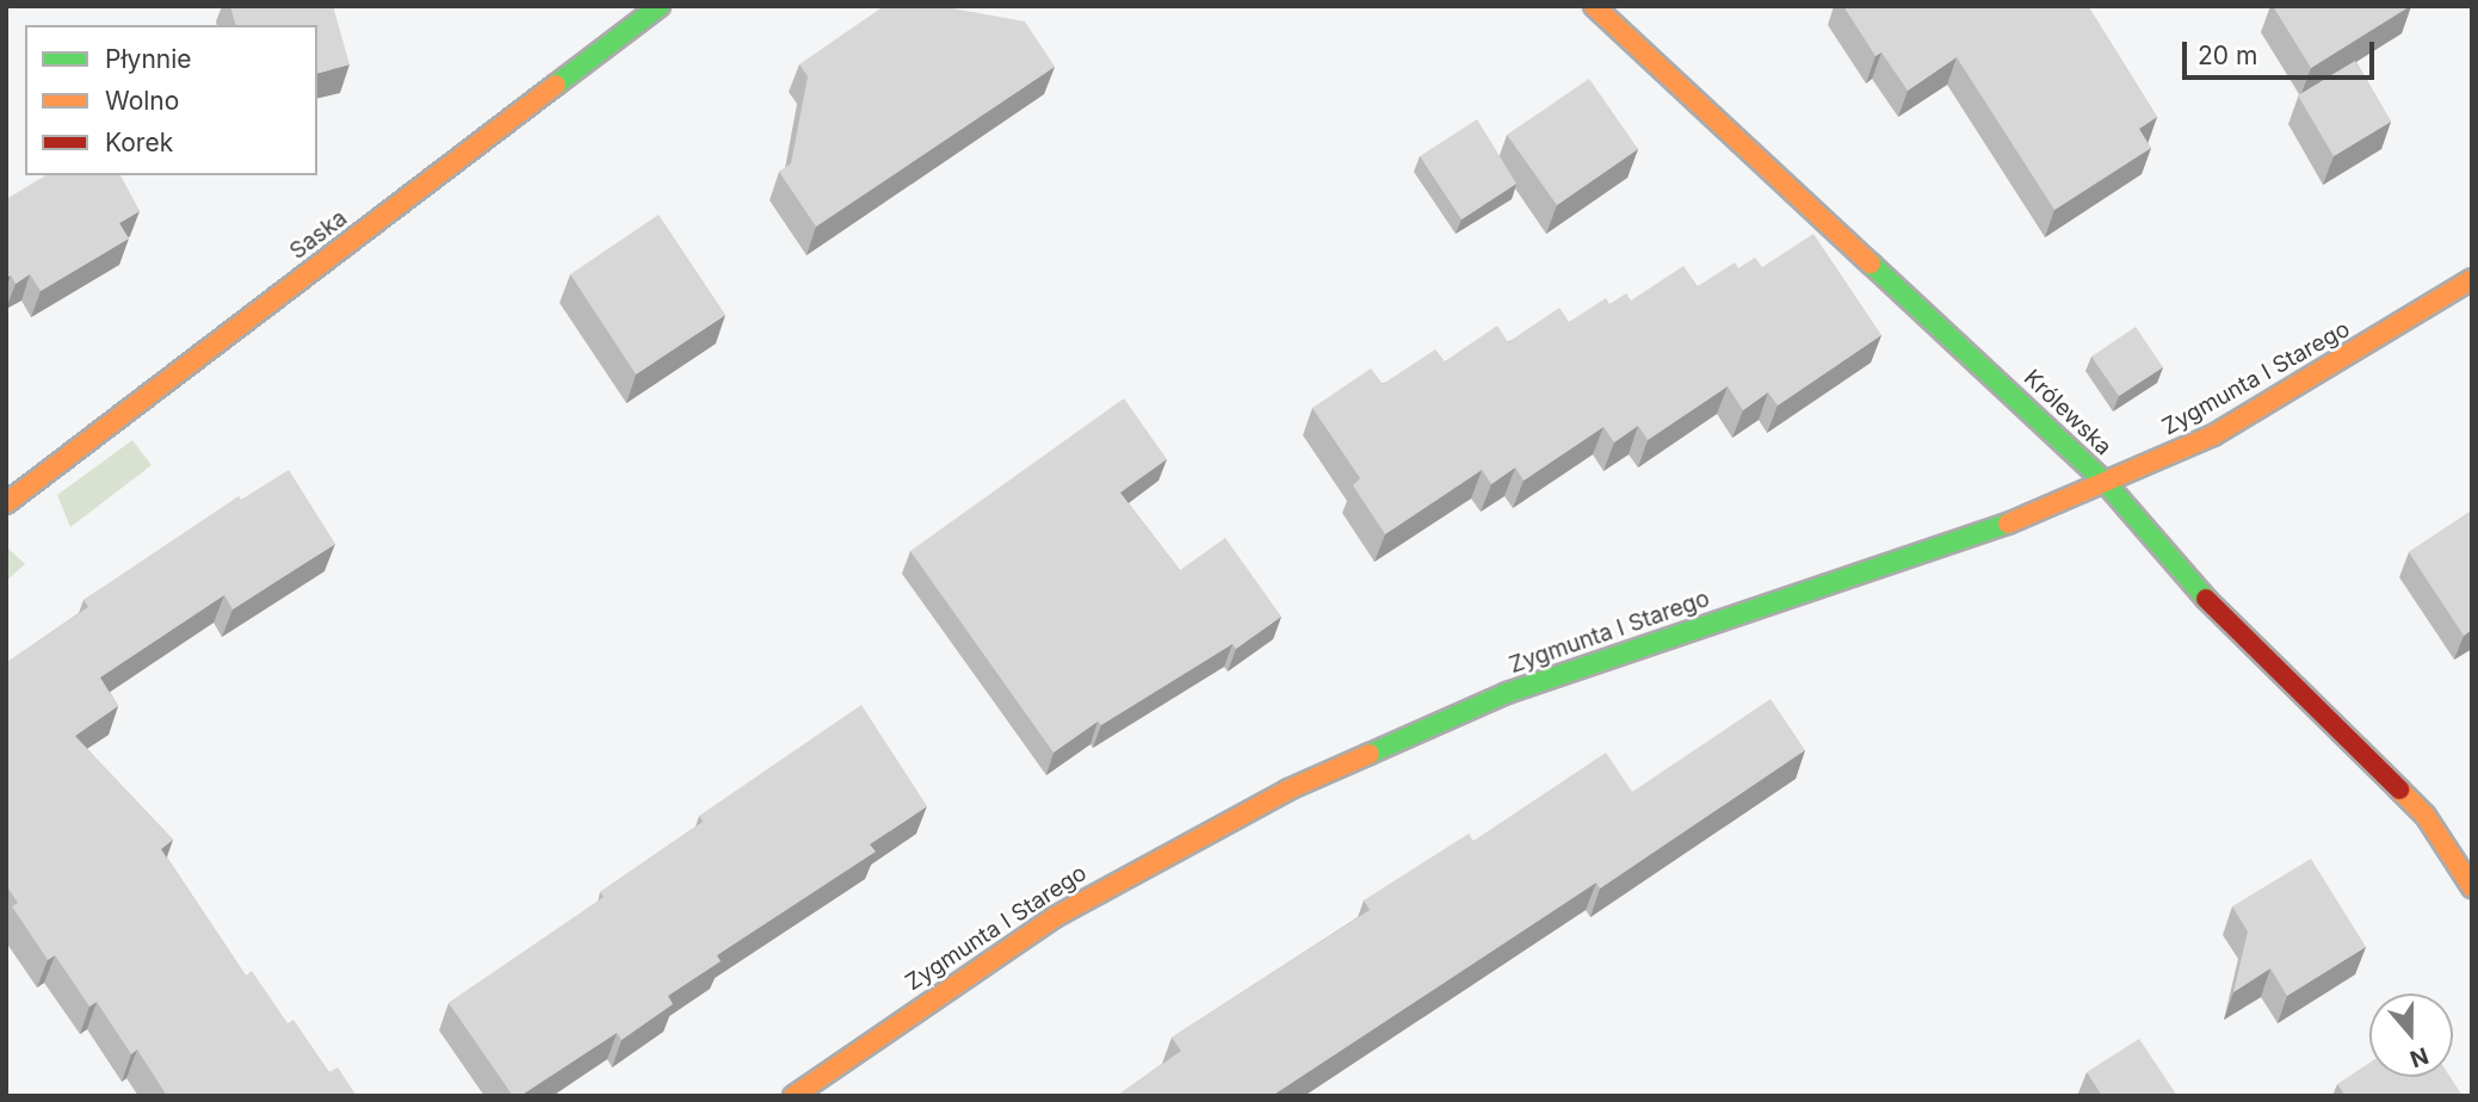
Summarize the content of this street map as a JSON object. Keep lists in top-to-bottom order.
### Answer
{
  "streets": {
    "street": ["Saska", "Zygmunta I Starego", "Królewska"]
  },
  "crossings": [
    ["Zygmunta I Starego", "Królewska"]
  ],
  "legend": ["Płynnie", "Wolno", "Korek"],
  "scale_bar": "20 m",
  "north": "bottom"
}
